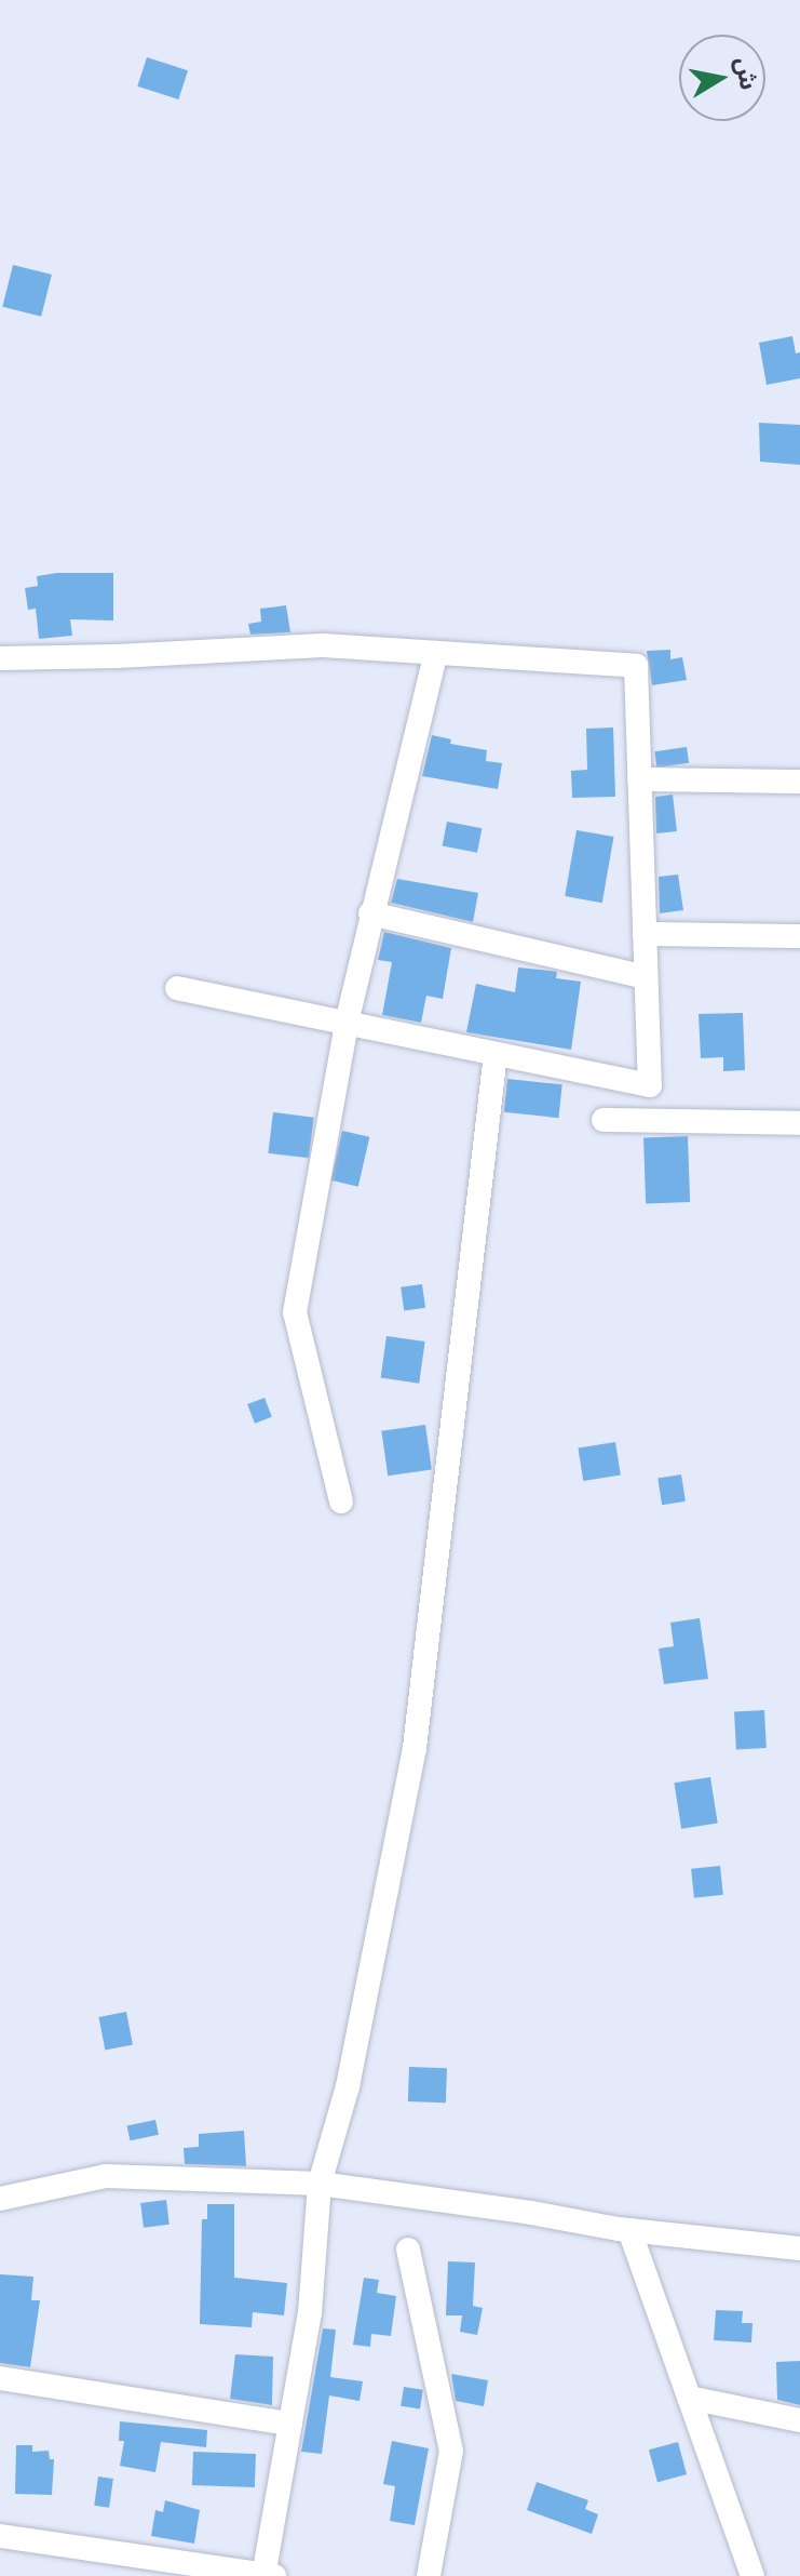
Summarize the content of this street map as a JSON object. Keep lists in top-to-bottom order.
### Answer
{
  "north": "right"
}
